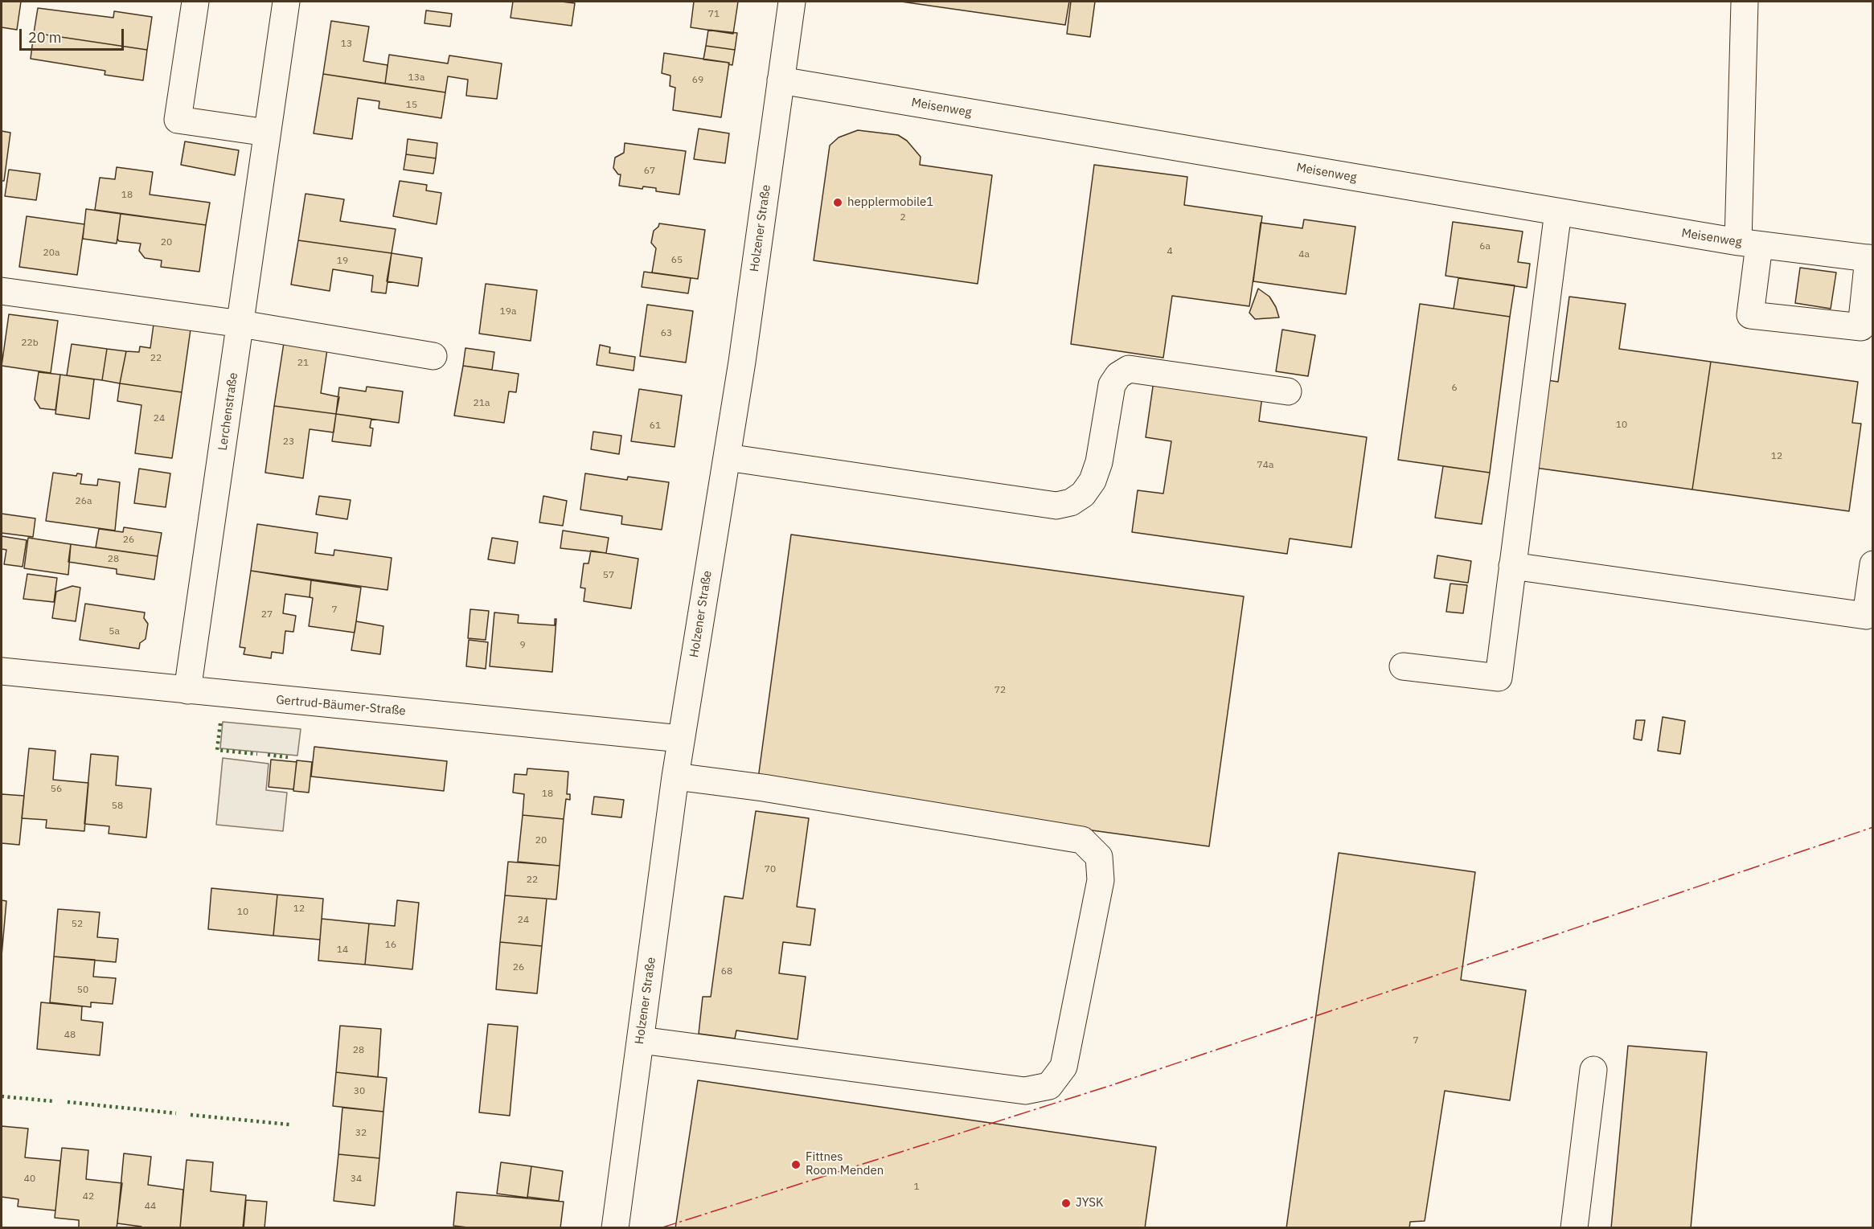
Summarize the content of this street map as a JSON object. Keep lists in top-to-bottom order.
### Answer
{
  "streets": {
    "street": [
      "Meisenweg",
      "Holzener Straße",
      "Lerchenstraße",
      "Gertrud-Bäumer-Straße"
    ]
  },
  "crossings": [
    ["Meisenweg", "Holzener Straße"],
    ["Holzener Straße", "Gertrud-Bäumer-Straße"],
    ["Lerchenstraße", "Gertrud-Bäumer-Straße"]
  ],
  "places": ["hepplermobile1", "Fittnes Room Menden", "JYSK"],
  "house_numbers": [
    "71",
    "13",
    "13a",
    "69",
    "15",
    "67",
    "18",
    "2",
    "20",
    "6a",
    "4",
    "20a",
    "4a",
    "65",
    "19",
    "19a",
    "63",
    "22b",
    "22",
    "21",
    "6",
    "21a",
    "24",
    "10",
    "61",
    "23",
    "12",
    "74a",
    "26a",
    "26",
    "28",
    "57",
    "7",
    "27",
    "5a",
    "9",
    "72",
    "56",
    "18",
    "58",
    "20",
    "70",
    "22",
    "12",
    "10",
    "24",
    "52",
    "16",
    "14",
    "26",
    "68",
    "50",
    "48",
    "7",
    "28",
    "30",
    "32",
    "40",
    "34",
    "1",
    "42",
    "44"
  ],
  "scale_bar": "20 m"
}
